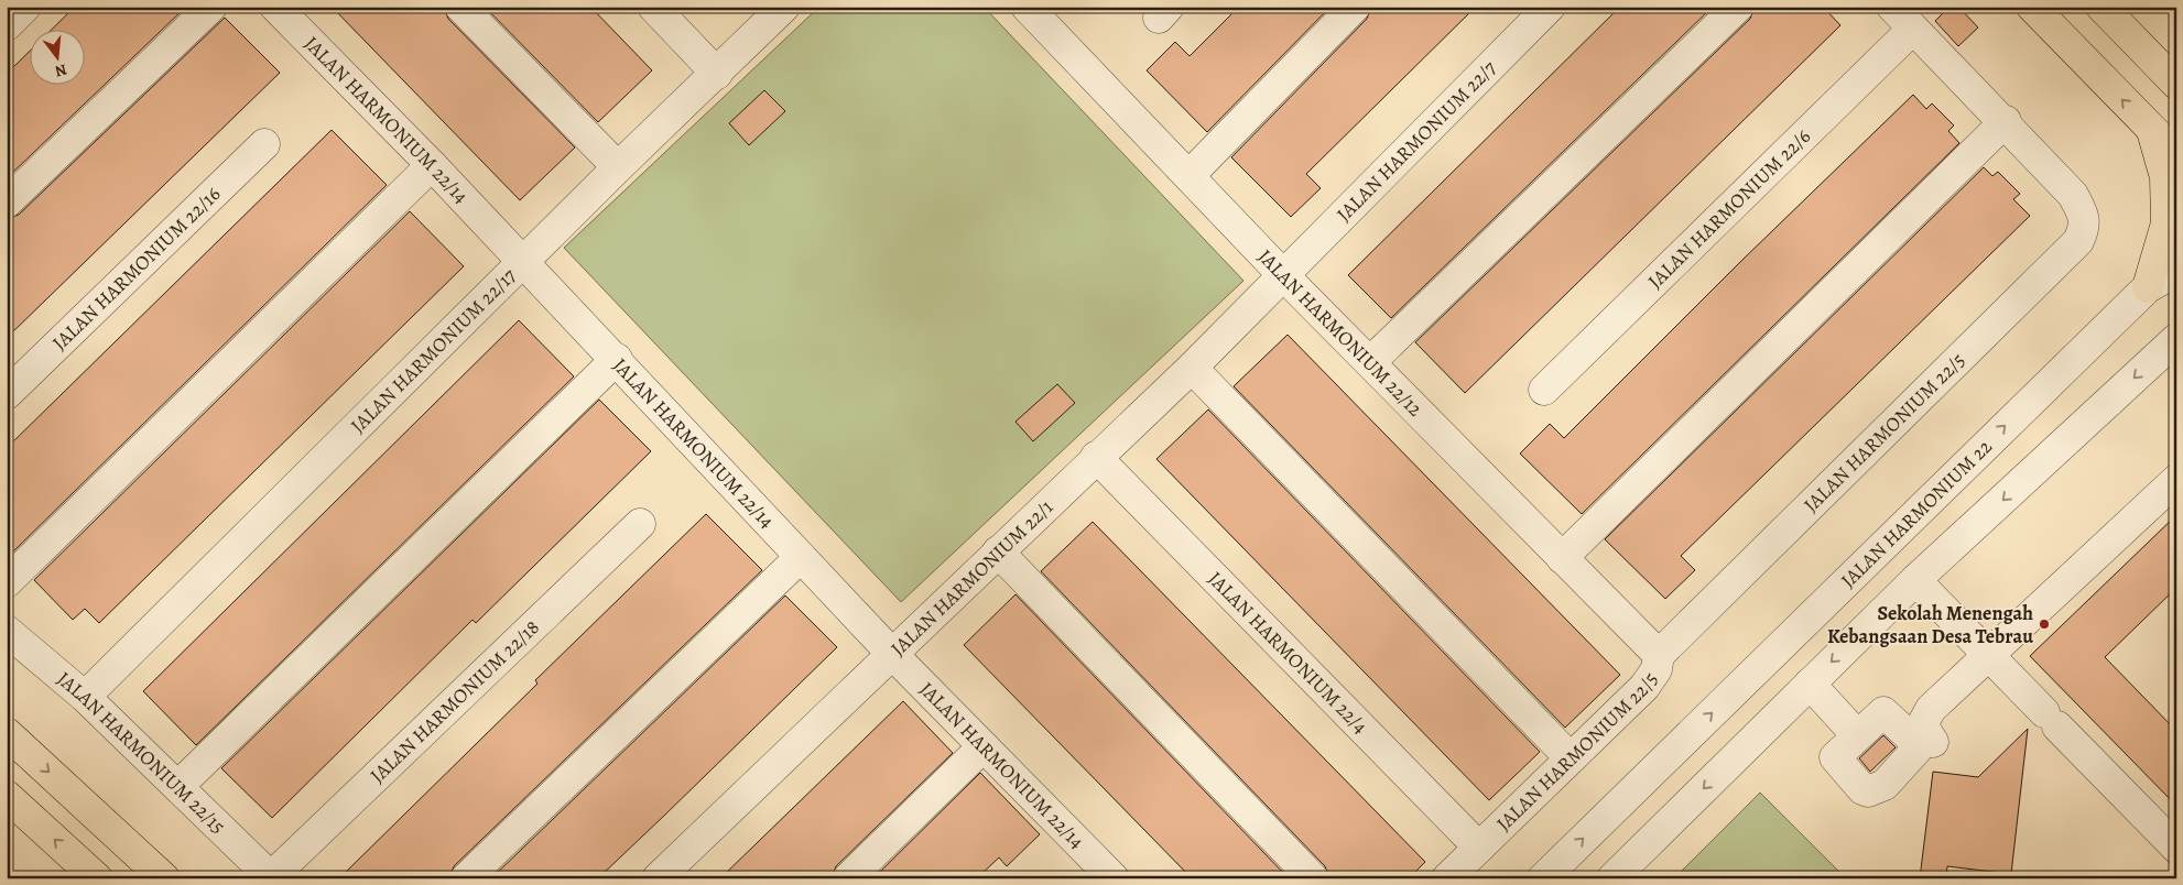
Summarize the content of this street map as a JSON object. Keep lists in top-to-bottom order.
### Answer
{
  "streets": {
    "street": [
      "JALAN HARMONIUM 22/14",
      "JALAN HARMONIUM 22/7",
      "JALAN HARMONIUM 22/6",
      "JALAN HARMONIUM 22/16",
      "JALAN HARMONIUM 22/12",
      "JALAN HARMONIUM 22/17",
      "JALAN HARMONIUM 22/5",
      "JALAN HARMONIUM 22",
      "JALAN HARMONIUM 22/1",
      "JALAN HARMONIUM 22/4",
      "JALAN HARMONIUM 22/18",
      "JALAN HARMONIUM 22/15"
    ]
  },
  "crossings": [
    ["JALAN HARMONIUM 22/14", "JALAN HARMONIUM 22/17"],
    ["JALAN HARMONIUM 22/14", "JALAN HARMONIUM 22/1"],
    ["JALAN HARMONIUM 22/7", "JALAN HARMONIUM 22/12"],
    ["JALAN HARMONIUM 22/7", "JALAN HARMONIUM 22/1"],
    ["JALAN HARMONIUM 22/6", "JALAN HARMONIUM 22/5"],
    ["JALAN HARMONIUM 22/12", "JALAN HARMONIUM 22/5"],
    ["JALAN HARMONIUM 22/12", "JALAN HARMONIUM 22/1"],
    ["JALAN HARMONIUM 22/17", "JALAN HARMONIUM 22/15"],
    ["JALAN HARMONIUM 22/5", "JALAN HARMONIUM 22/4"],
    ["JALAN HARMONIUM 22/1", "JALAN HARMONIUM 22/4"],
    ["JALAN HARMONIUM 22/18", "JALAN HARMONIUM 22/15"]
  ],
  "places": ["Sekolah Menengah Kebangsaan Desa Tebrau"],
  "north": "bottom"
}
